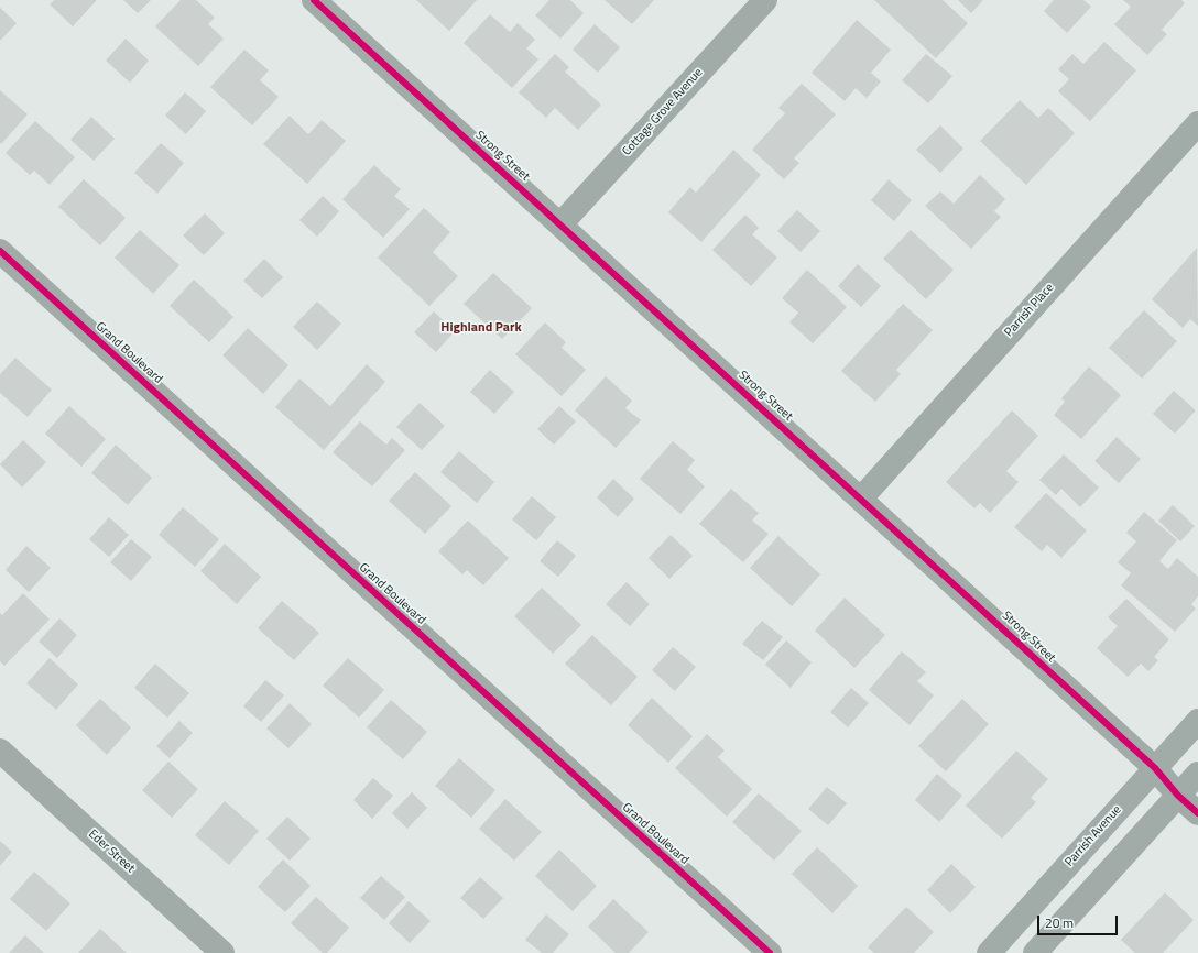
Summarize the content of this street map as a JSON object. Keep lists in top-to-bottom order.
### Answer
{
  "streets": {
    "street": [
      "Cottage Grove Avenue",
      "Strong Street",
      "Parrish Place",
      "Grand Boulevard",
      "Parrish Avenue",
      "Eder Street"
    ]
  },
  "crossings": [
    ["Cottage Grove Avenue", "Strong Street"],
    ["Strong Street", "Parrish Place"],
    ["Strong Street", "Parrish Avenue"]
  ],
  "districts": ["Highland Park"],
  "scale_bar": "20 m"
}
